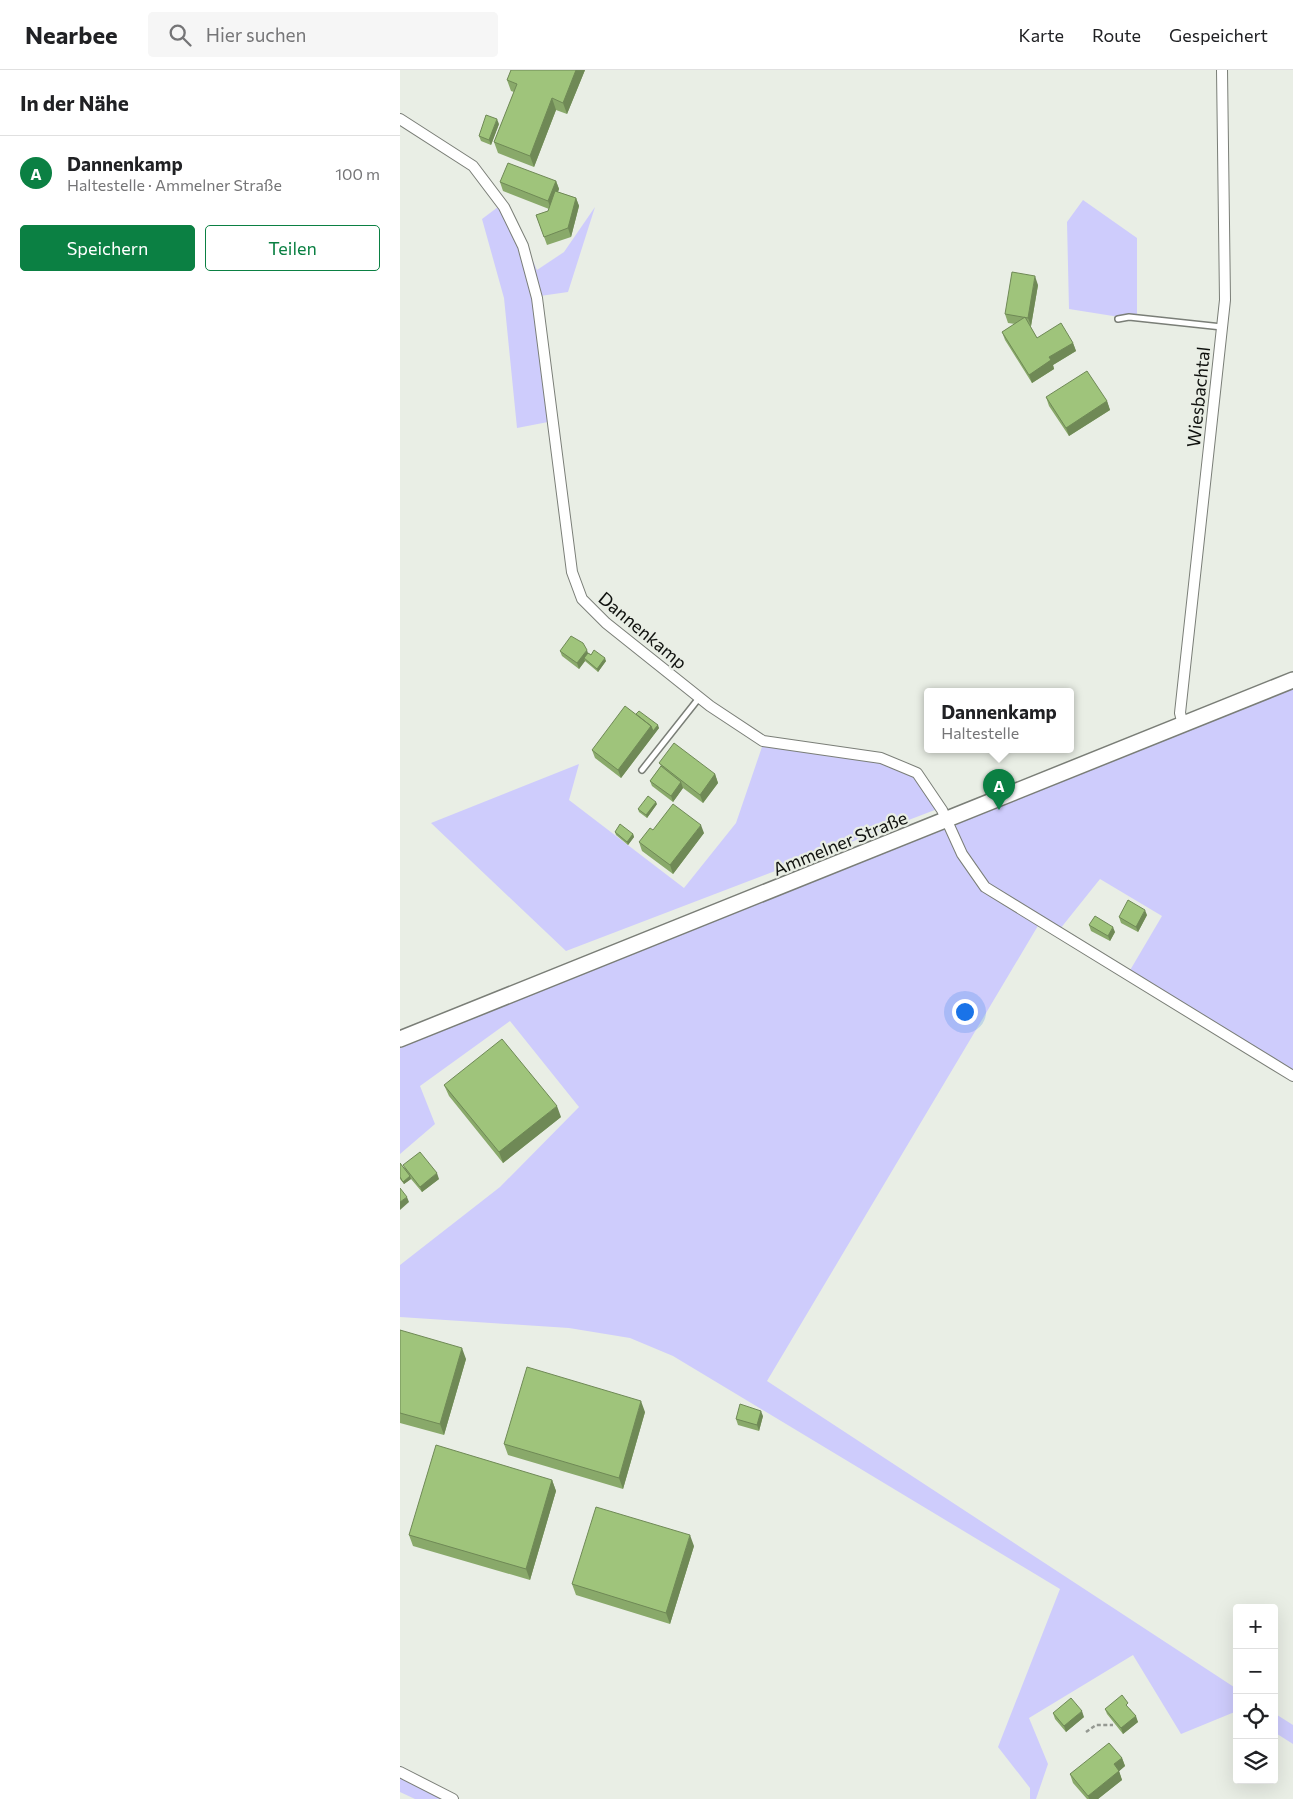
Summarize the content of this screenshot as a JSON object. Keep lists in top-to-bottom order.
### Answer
{
  "streets": {
    "street": ["Wiesbachtal", "Dannenkamp", "Ammelner Straße"]
  },
  "crossings": [
    ["Wiesbachtal", "Ammelner Straße"],
    ["Dannenkamp", "Ammelner Straße"]
  ],
  "page": {
    "header": "Nearbee",
    "search": "Hier suchen",
    "nav": ["Karte", "Route", "Gespeichert"],
    "heading": "In der Nähe",
    "list": [
      {
        "mark": "A",
        "name": "Dannenkamp",
        "note": "Haltestelle · Ammelner Straße",
        "value": "100 m"
      }
    ],
    "buttons": ["Speichern", "Teilen"],
    "popup": ["Dannenkamp", "Haltestelle"],
    "pins": "A",
    "map_buttons": ["+", "−"]
  }
}
